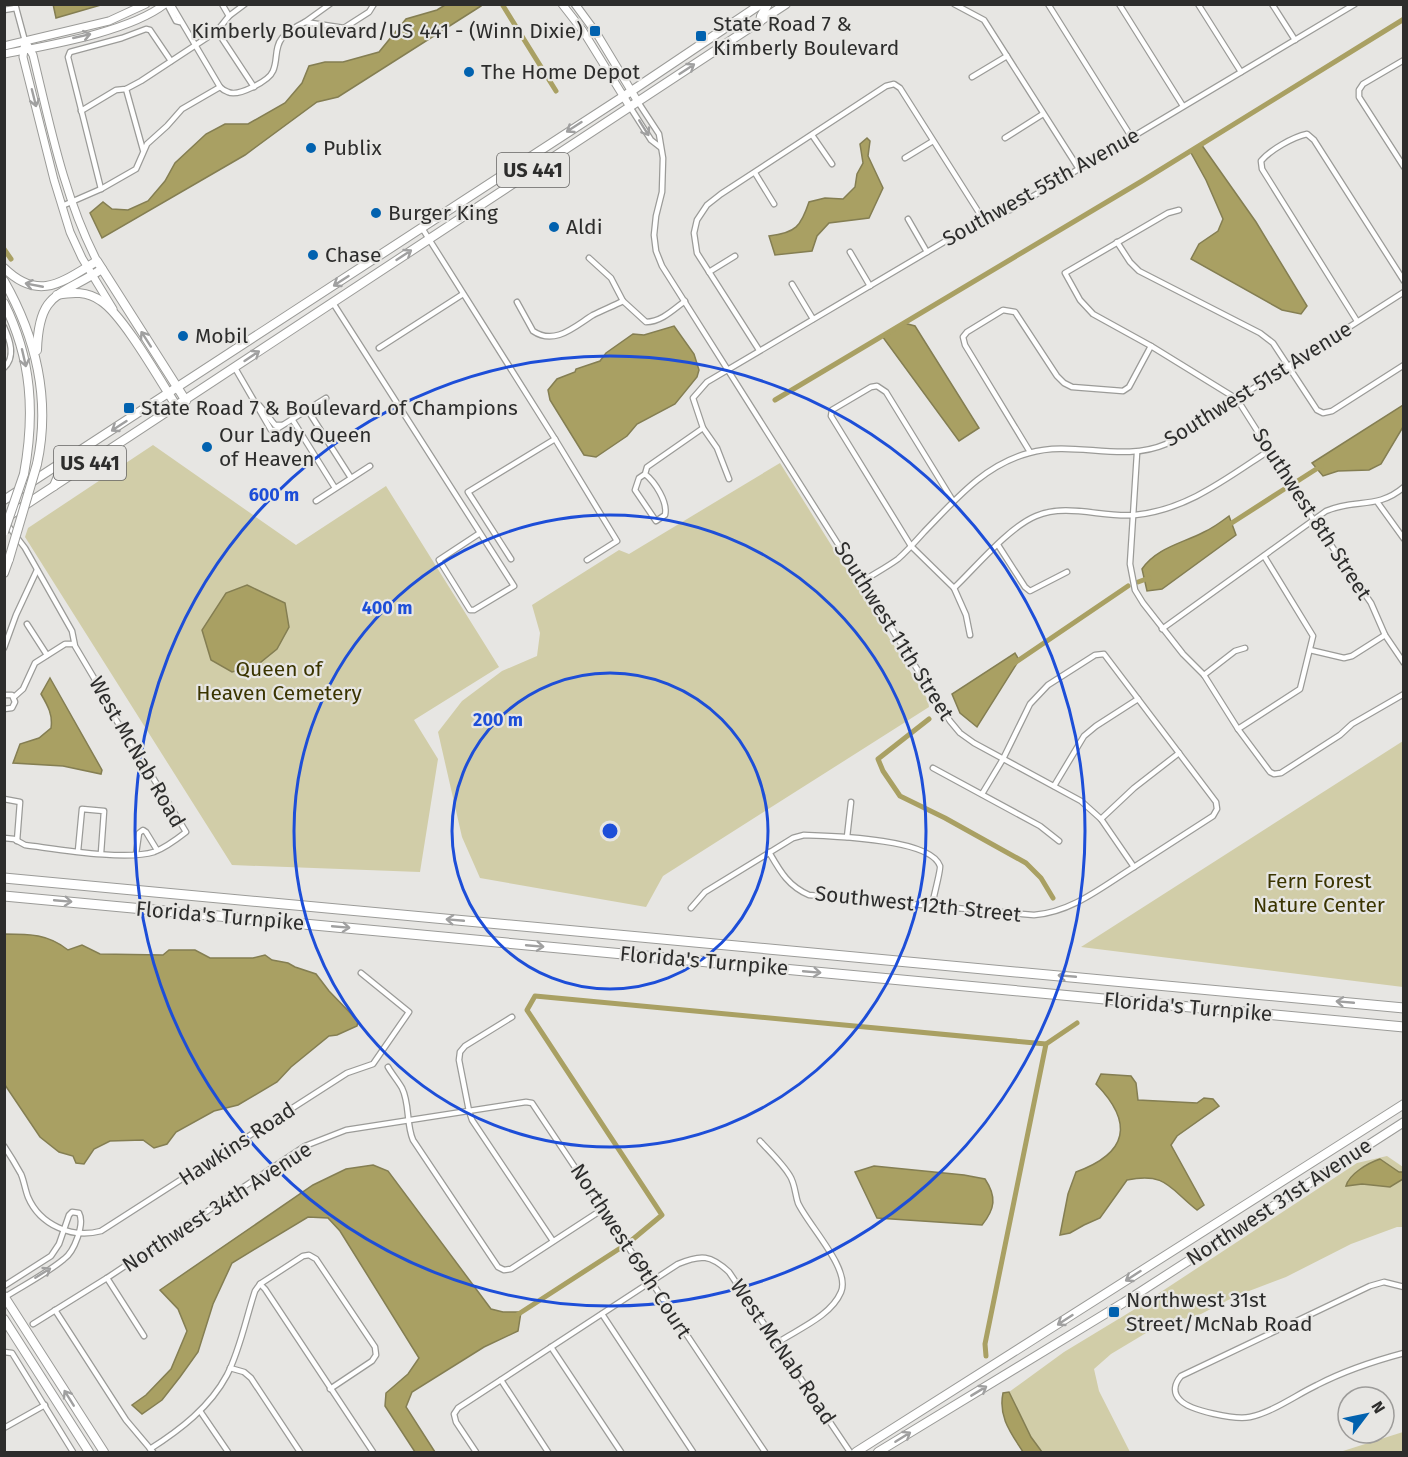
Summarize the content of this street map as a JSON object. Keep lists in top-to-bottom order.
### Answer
{
  "streets": {
    "highway": ["Florida's Turnpike"],
    "main road": ["US 441", "Northwest 31st Avenue"],
    "street": [
      "Southwest 55th Avenue",
      "Southwest 51st Avenue",
      "Southwest 8th Street",
      "Southwest 11th Street",
      "West McNab Road",
      "Southwest 12th Street",
      "Hawkins Road",
      "Northwest 34th Avenue",
      "Northwest 69th Court"
    ]
  },
  "crossings": [
    ["US 441", "West McNab Road"],
    ["Southwest 55th Avenue", "Southwest 11th Street"],
    ["Southwest 51st Avenue", "Southwest 8th Street"],
    ["Southwest 51st Avenue", "Southwest 11th Street"],
    ["Southwest 11th Street", "Southwest 12th Street"],
    ["West McNab Road", "Northwest 69th Court"],
    ["Northwest 34th Avenue", "Northwest 69th Court"]
  ],
  "parks": ["Queen of Heaven Cemetery", "Fern Forest Nature Center"],
  "places": {
    "transit": [
      "Kimberly Boulevard/US 441 - (Winn Dixie)",
      "State Road 7 & Kimberly Boulevard",
      "State Road 7 & Boulevard of Champions",
      "Northwest 31st Street/McNab Road"
    ],
    "other": [
      "The Home Depot",
      "Publix",
      "Burger King",
      "Aldi",
      "Chase",
      "Mobil",
      "Our Lady Queen of Heaven"
    ]
  },
  "north": "top right",
  "rings": ["600 m", "400 m", "200 m"]
}
